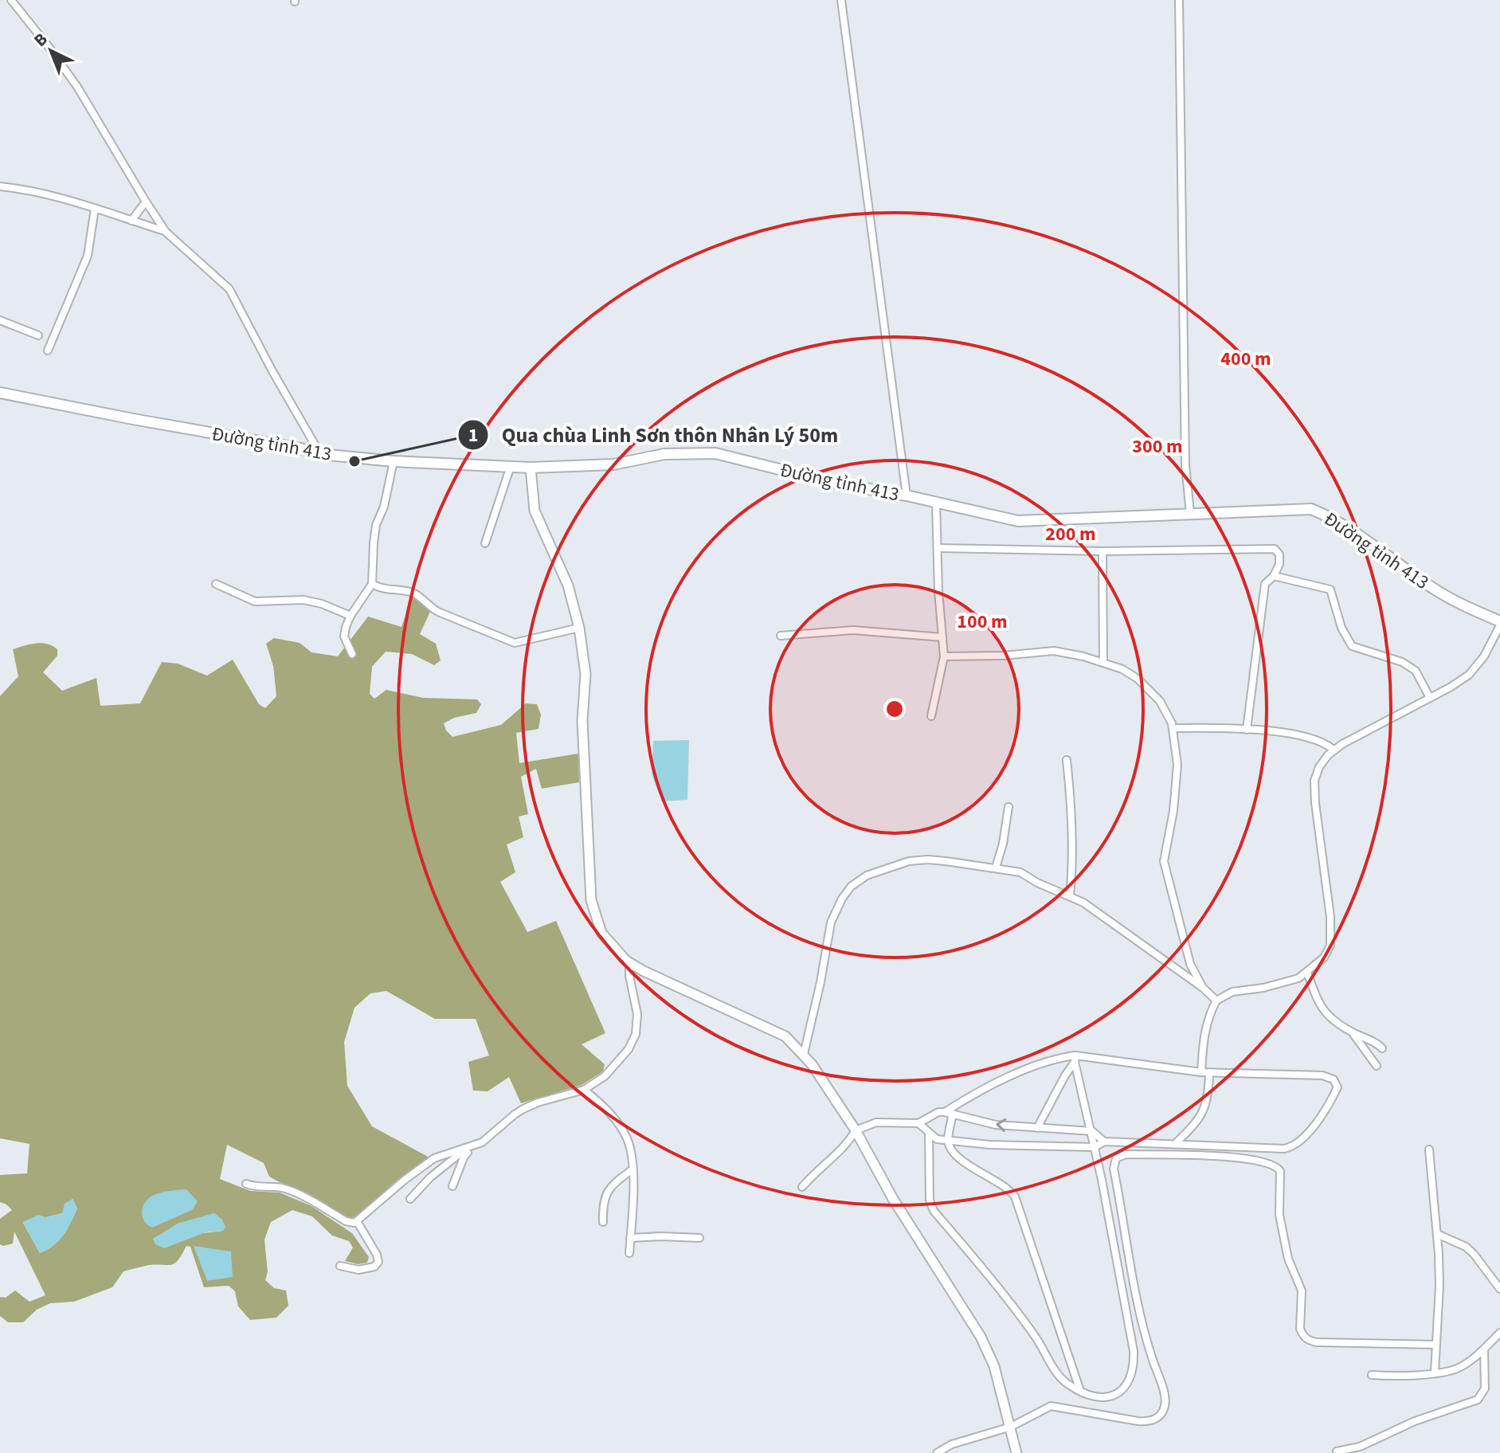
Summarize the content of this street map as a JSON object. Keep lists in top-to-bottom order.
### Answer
{
  "streets": {
    "main road": ["Đường tỉnh 413"]
  },
  "places": ["Qua chùa Linh Sơn thôn Nhân Lý 50m"],
  "north": "top left",
  "rings": [
    "400 m",
    "300 m",
    "200 m",
    "100 m"
  ]
}
